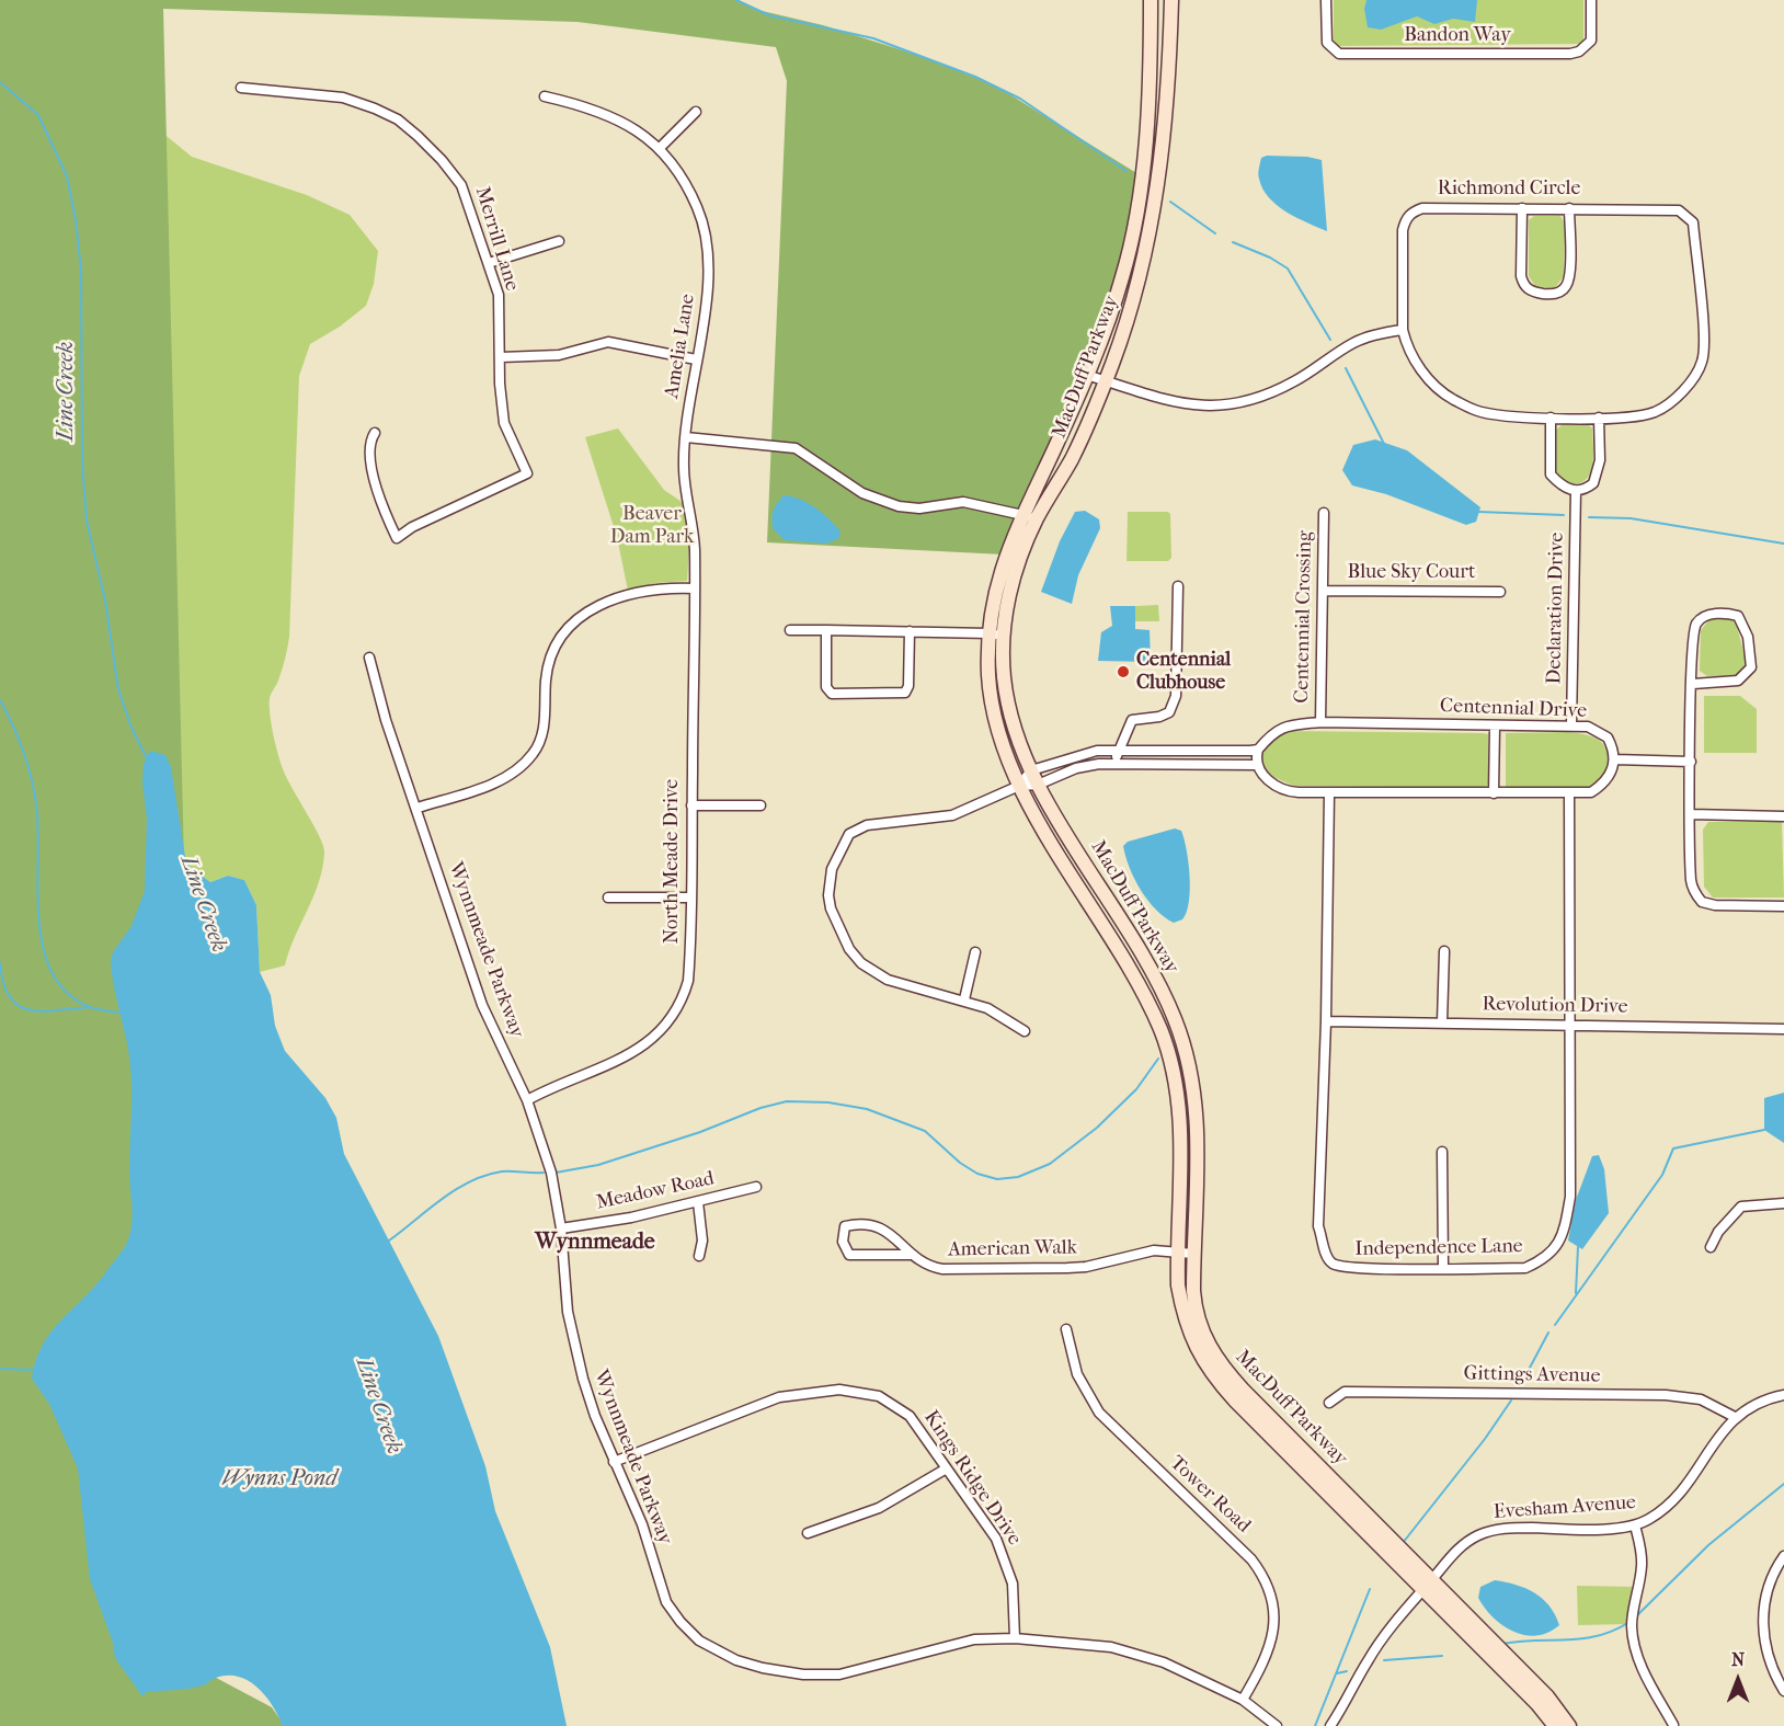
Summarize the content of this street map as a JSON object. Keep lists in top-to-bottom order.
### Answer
{
  "streets": {
    "street": [
      "Bandon Way",
      "Richmond Circle",
      "Merrill Lane",
      "Amelia Lane",
      "MacDuff Parkway",
      "Blue Sky Court",
      "Declaration Drive",
      "Centennial Crossing",
      "Centennial Drive",
      "North Meade Drive",
      "Wynnmeade Parkway",
      "Revolution Drive",
      "Meadow Road",
      "Independence Lane",
      "American Walk",
      "Gittings Avenue",
      "Kings Ridge Drive",
      "Tower Road",
      "Evesham Avenue"
    ]
  },
  "crossings": [
    ["Amelia Lane", "North Meade Drive"],
    ["MacDuff Parkway", "American Walk"],
    ["MacDuff Parkway", "Evesham Avenue"],
    ["Blue Sky Court", "Centennial Crossing"],
    ["Declaration Drive", "Centennial Drive"],
    ["Centennial Crossing", "Centennial Drive"],
    ["North Meade Drive", "Wynnmeade Parkway"],
    ["Wynnmeade Parkway", "Meadow Road"],
    ["Wynnmeade Parkway", "Kings Ridge Drive"],
    ["Wynnmeade Parkway", "Tower Road"],
    ["Revolution Drive", "Independence Lane"],
    ["Gittings Avenue", "Evesham Avenue"]
  ],
  "districts": ["Wynnmeade"],
  "water": ["Line Creek", "Wynns Pond"],
  "parks": ["Beaver Dam Park"],
  "places": ["Centennial Clubhouse"],
  "north": "top"
}
